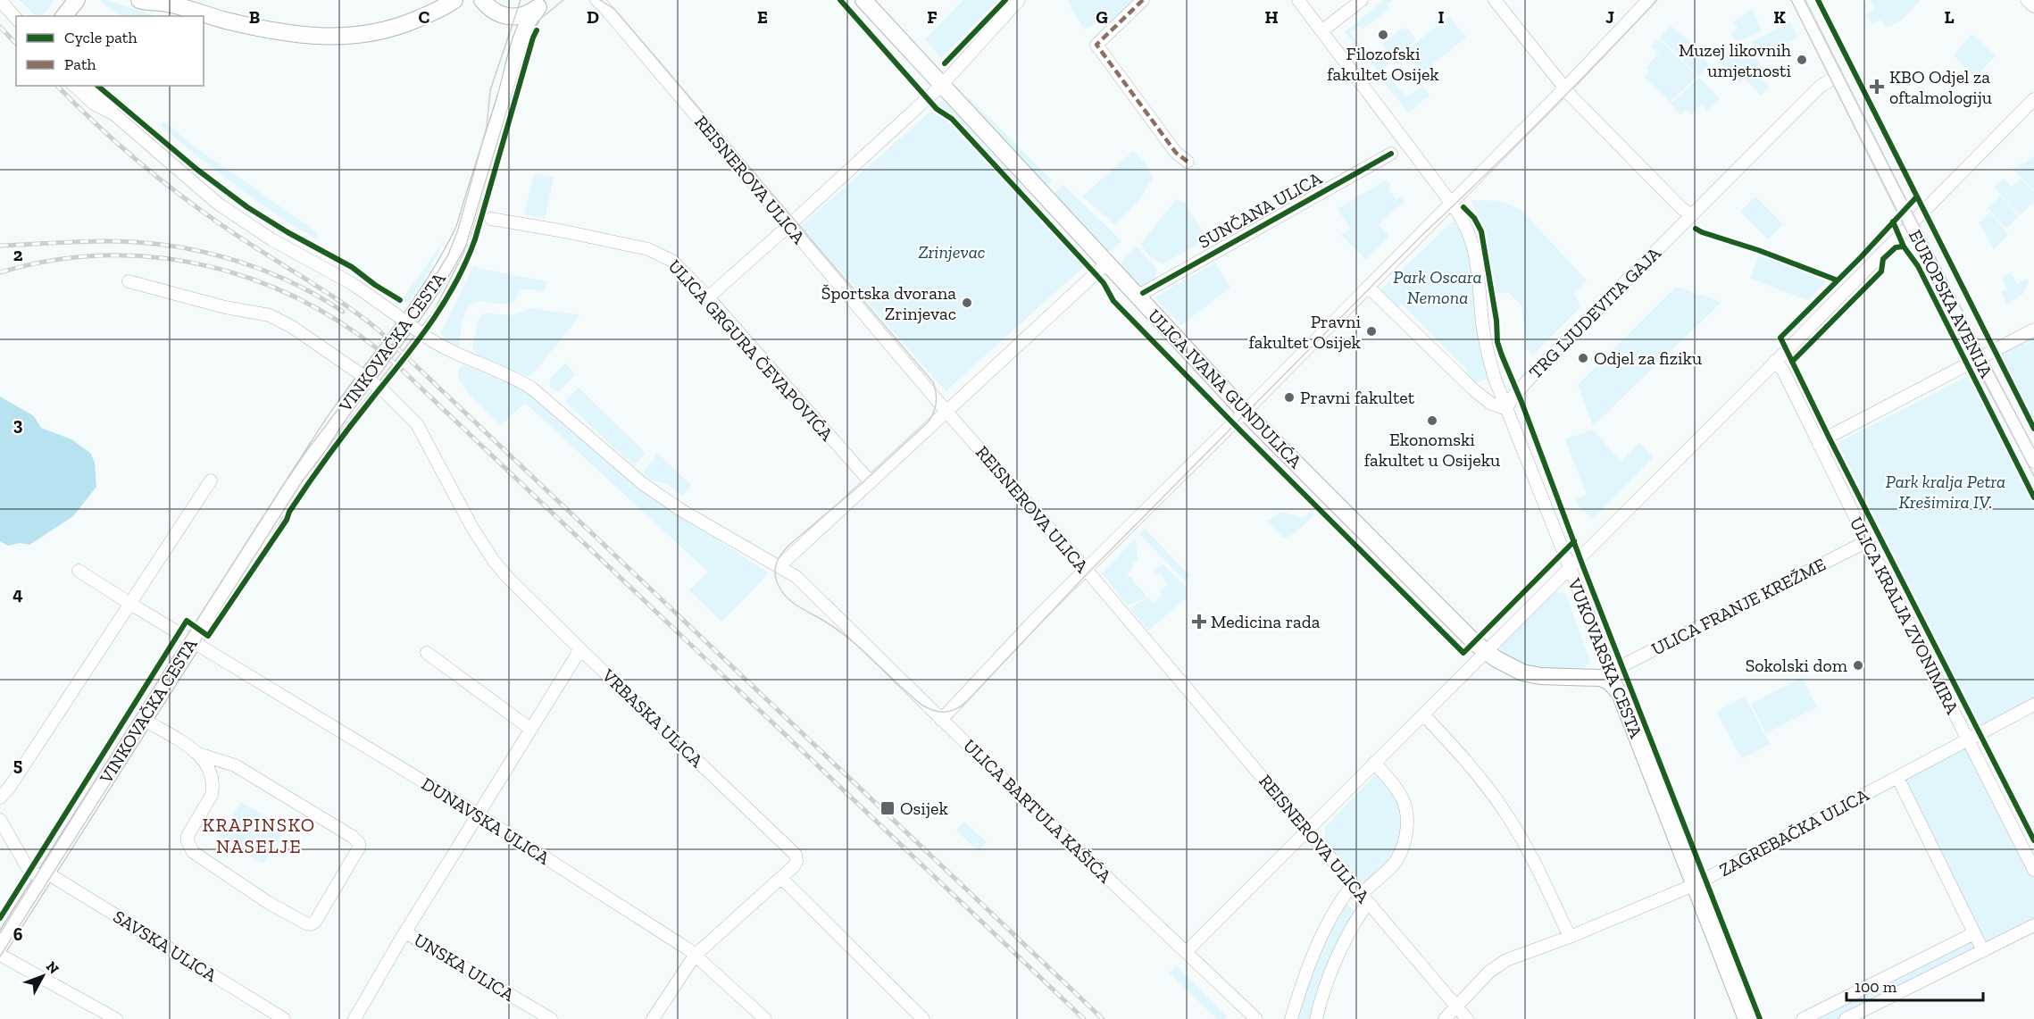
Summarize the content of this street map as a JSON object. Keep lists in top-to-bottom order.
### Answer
{
  "streets": {
    "main road": ["VINKOVAČKA CESTA", "ULICA IVANA GUNDULIĆA", "VUKOVARSKA CESTA"],
    "street": [
      "REISNEROVA ULICA",
      "SUNČANA ULICA",
      "EUROPSKA AVENIJA",
      "TRG LJUDEVITA GAJA",
      "ULICA GRGURA ČEVAPOVIĆA",
      "ULICA FRANJE KREŽME",
      "ULICA KRALJA ZVONIMIRA",
      "VRBASKA ULICA",
      "ULICA BARTULA KAŠIĆA",
      "DUNAVSKA ULICA",
      "ZAGREBAČKA ULICA",
      "SAVSKA ULICA",
      "UNSKA ULICA"
    ]
  },
  "crossings": [
    ["REISNEROVA ULICA", "ZAGREBAČKA ULICA"],
    ["EUROPSKA AVENIJA", "TRG LJUDEVITA GAJA"],
    ["TRG LJUDEVITA GAJA", "VUKOVARSKA CESTA"],
    ["VINKOVAČKA CESTA", "DUNAVSKA ULICA"],
    ["VINKOVAČKA CESTA", "SAVSKA ULICA"],
    ["ULICA IVANA GUNDULIĆA", "VUKOVARSKA CESTA"],
    ["ULICA FRANJE KREŽME", "ULICA KRALJA ZVONIMIRA"],
    ["ULICA FRANJE KREŽME", "VUKOVARSKA CESTA"],
    ["ULICA KRALJA ZVONIMIRA", "ZAGREBAČKA ULICA"],
    ["VUKOVARSKA CESTA", "ZAGREBAČKA ULICA"],
    ["VRBASKA ULICA", "DUNAVSKA ULICA"]
  ],
  "districts": ["KRAPINSKO NASELJE"],
  "parks": ["Zrinjevac", "Park Oscara Nemona", "Park kralja Petra Krešimira IV."],
  "places": {
    "other": [
      "Filozofski fakultet Osijek",
      "Muzej likovnih umjetnosti",
      "Športska dvorana Zrinjevac",
      "Pravni fakultet Osijek",
      "Odjel za fiziku",
      "Pravni fakultet",
      "Ekonomski fakultet u Osijeku",
      "Sokolski dom"
    ],
    "health": ["KBO Odjel za oftalmologiju", "Medicina rada"],
    "transit": ["Osijek"]
  },
  "legend": ["Cycle path", "Path"],
  "scale_bar": "100 m",
  "north": "top right",
  "grid": {
    "columns": [
      "B",
      "C",
      "D",
      "E",
      "F",
      "G",
      "H",
      "I",
      "J",
      "K",
      "L"
    ],
    "rows": [
      "2",
      "3",
      "4",
      "5",
      "6"
    ]
  }
}
